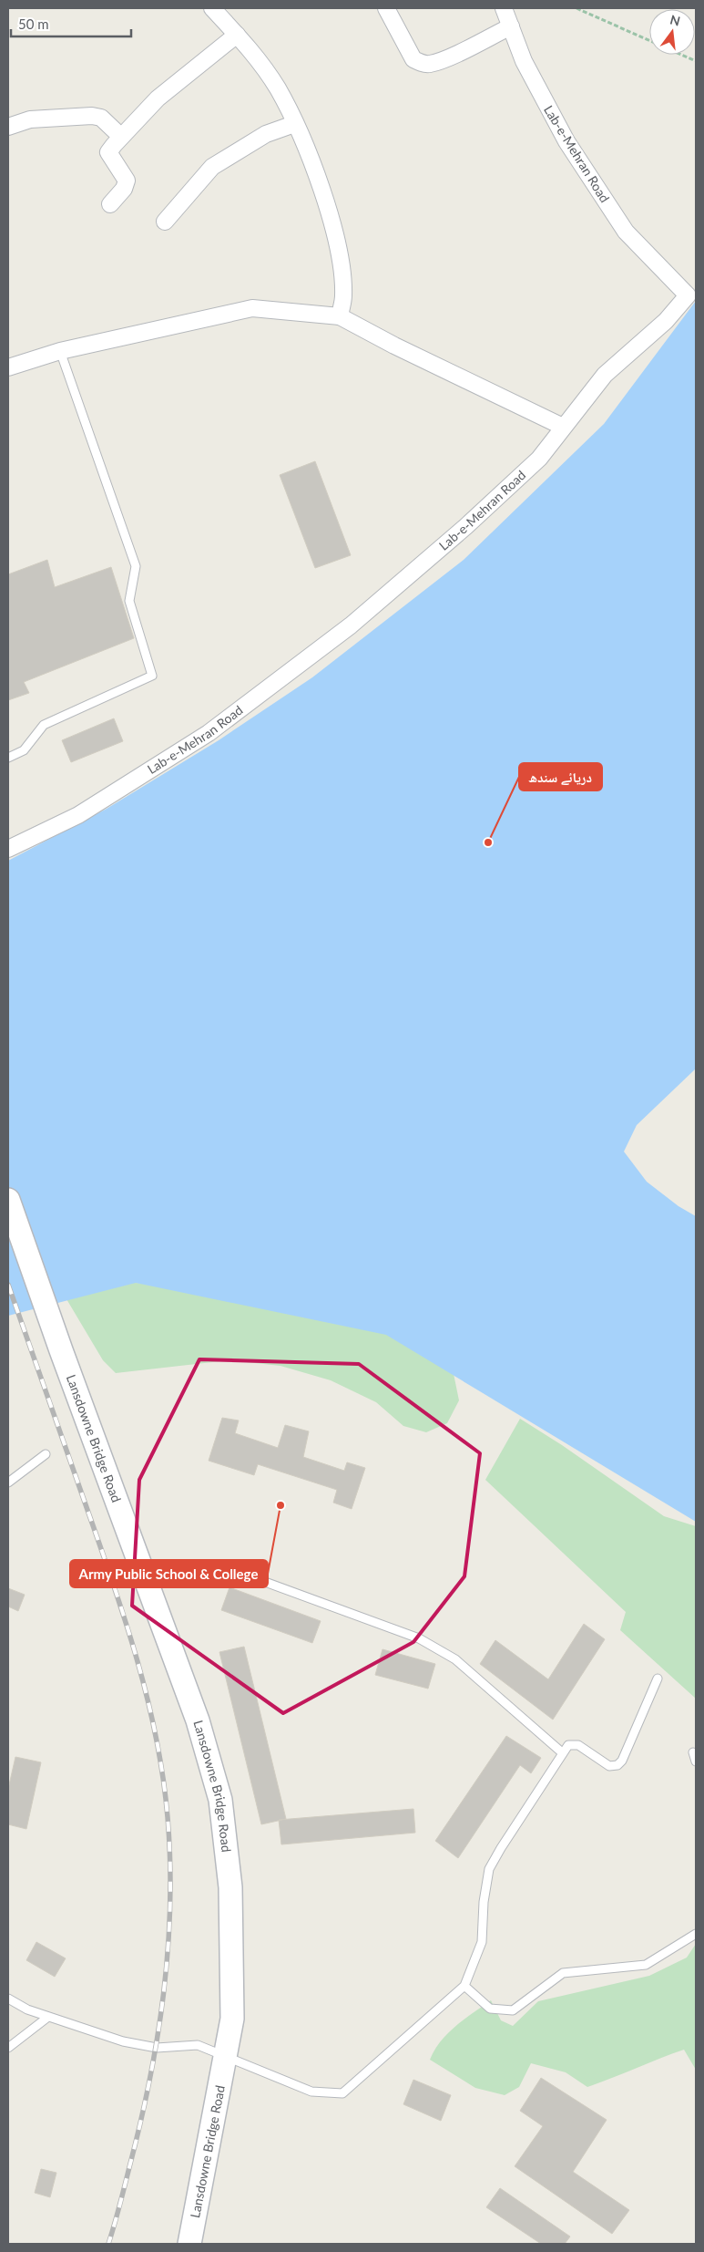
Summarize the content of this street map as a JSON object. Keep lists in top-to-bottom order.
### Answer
{
  "streets": {
    "main road": ["Lansdowne Bridge Road"],
    "street": ["Lab-e-Mehran Road"]
  },
  "places": ["دریائے سندھ", "Army Public School & College"],
  "scale_bar": "50 m",
  "north": "top"
}
